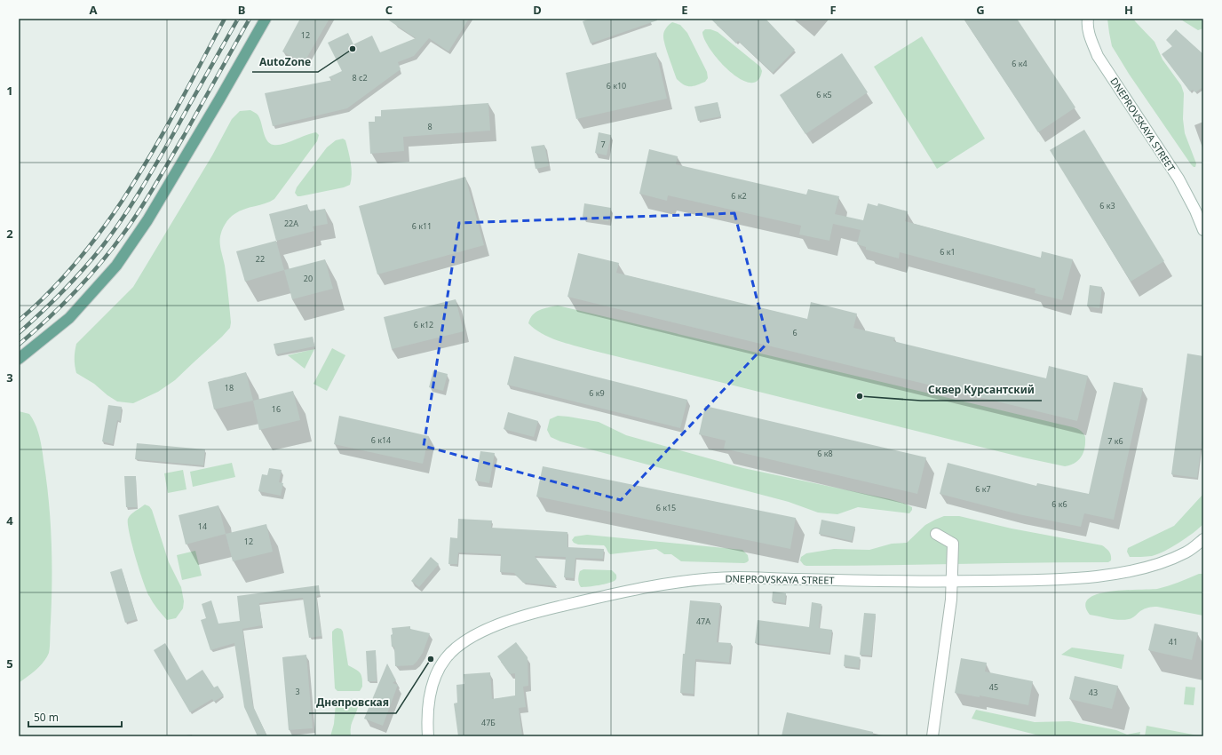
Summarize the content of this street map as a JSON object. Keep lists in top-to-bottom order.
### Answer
{
  "streets": {
    "main road": ["DNEPROVSKAYA STREET"]
  },
  "places": ["AutoZone", "Сквер Курсантский", "Днепровская"],
  "house_numbers": [
    "12",
    "6 к4",
    "8 с2",
    "6 к10",
    "6 к5",
    "8",
    "7",
    "6 к2",
    "6 к3",
    "22А",
    "6 к11",
    "6 к1",
    "22",
    "20",
    "6 к12",
    "6",
    "18",
    "6 к9",
    "16",
    "6 к14",
    "7 к6",
    "6 к8",
    "6 к7",
    "6 к6",
    "6 к15",
    "14",
    "12",
    "47А",
    "41",
    "45",
    "3",
    "43",
    "47Б"
  ],
  "scale_bar": "50 m",
  "grid": {
    "columns": [
      "A",
      "B",
      "C",
      "D",
      "E",
      "F",
      "G",
      "H"
    ],
    "rows": [
      "1",
      "2",
      "3",
      "4",
      "5"
    ]
  }
}
